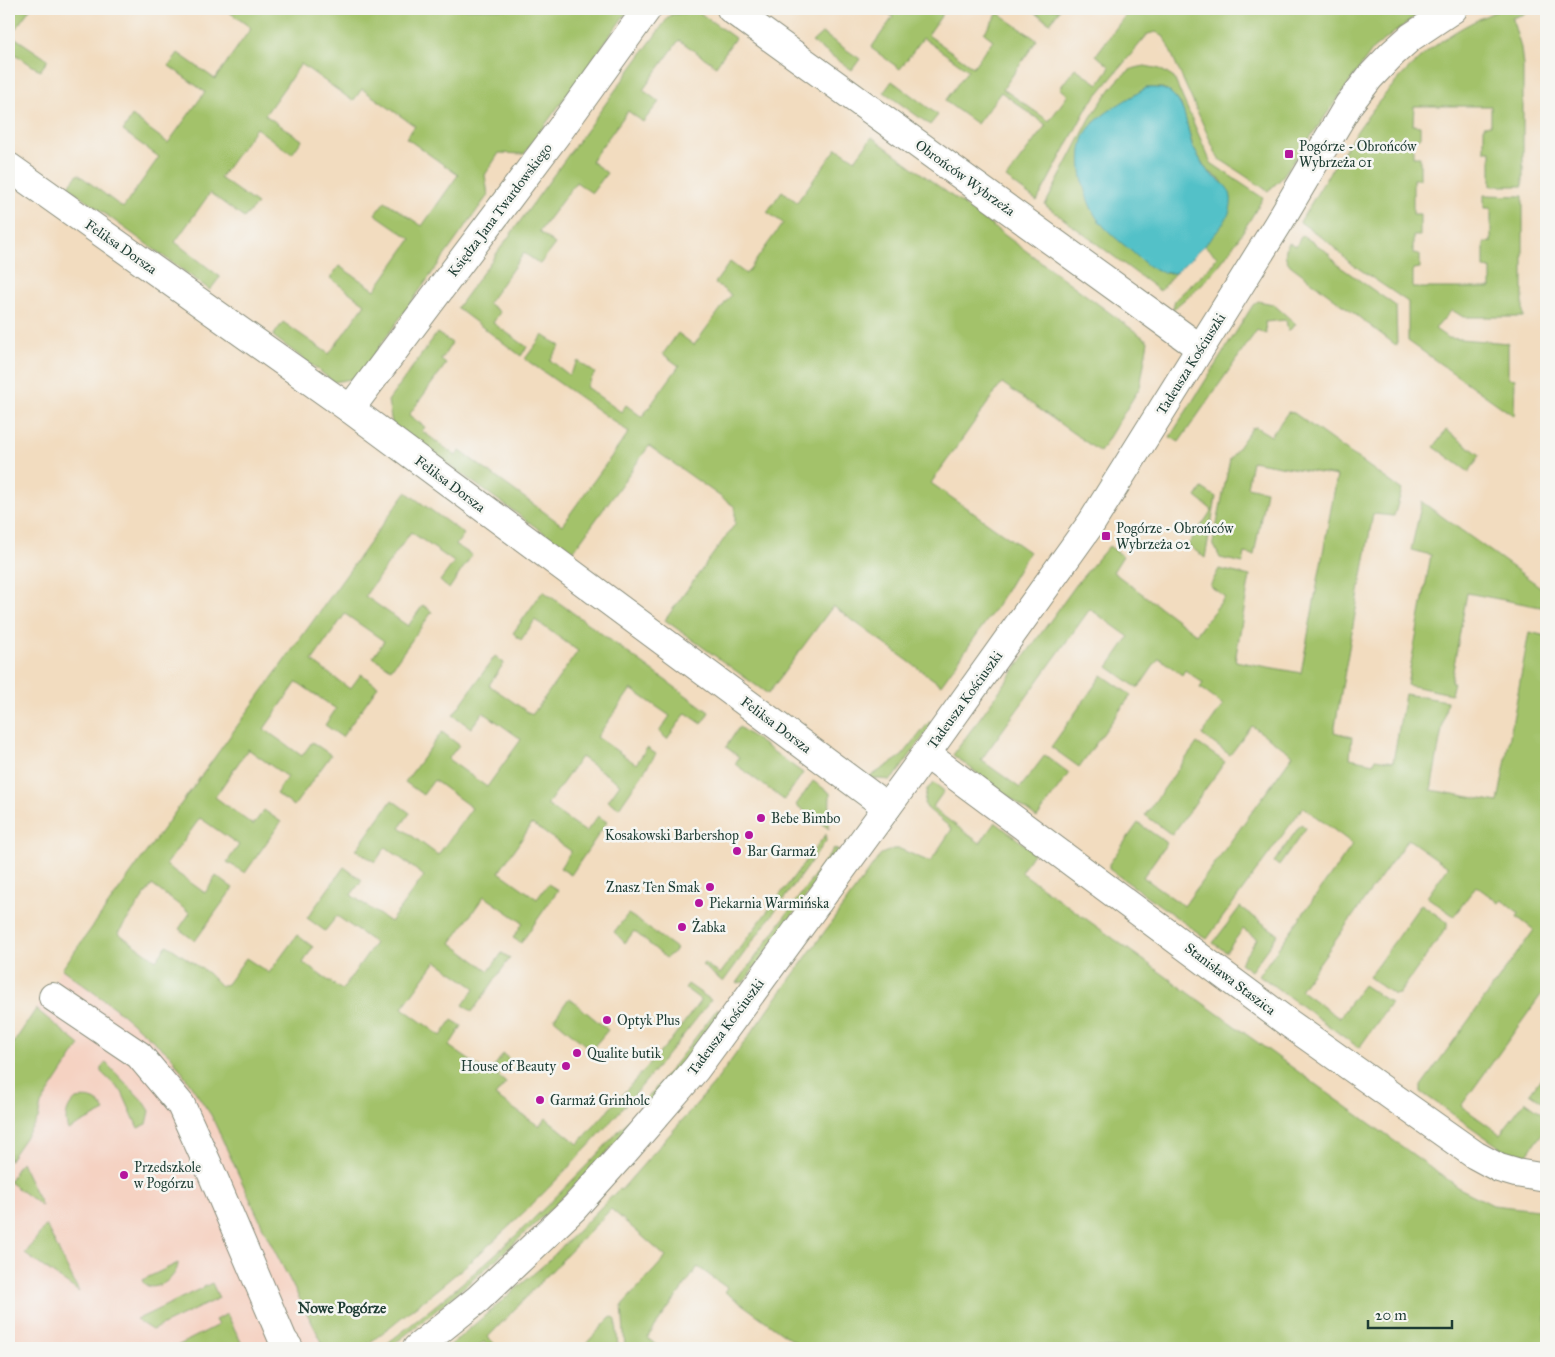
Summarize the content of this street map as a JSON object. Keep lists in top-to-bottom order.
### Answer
{
  "streets": {
    "street": [
      "Obrońców Wybrzeża",
      "Księdza Jana Twardowskiego",
      "Feliksa Dorsza",
      "Tadeusza Kościuszki",
      "Stanisława Staszica"
    ]
  },
  "crossings": [
    ["Obrońców Wybrzeża", "Tadeusza Kościuszki"],
    ["Księdza Jana Twardowskiego", "Feliksa Dorsza"],
    ["Feliksa Dorsza", "Tadeusza Kościuszki"],
    ["Tadeusza Kościuszki", "Stanisława Staszica"]
  ],
  "districts": ["Nowe Pogórze"],
  "places": {
    "transit": ["Pogórze - Obrońców Wybrzeża 01", "Pogórze - Obrońców Wybrzeża 02"],
    "other": [
      "Bebe Bimbo",
      "Kosakowski Barbershop",
      "Bar Garmaż",
      "Znasz Ten Smak",
      "Piekarnia Warmińska",
      "Żabka",
      "Optyk Plus",
      "Qualite butik",
      "House of Beauty",
      "Garmaż Grinholc",
      "Przedszkole w Pogórzu"
    ]
  },
  "scale_bar": "20 m"
}
